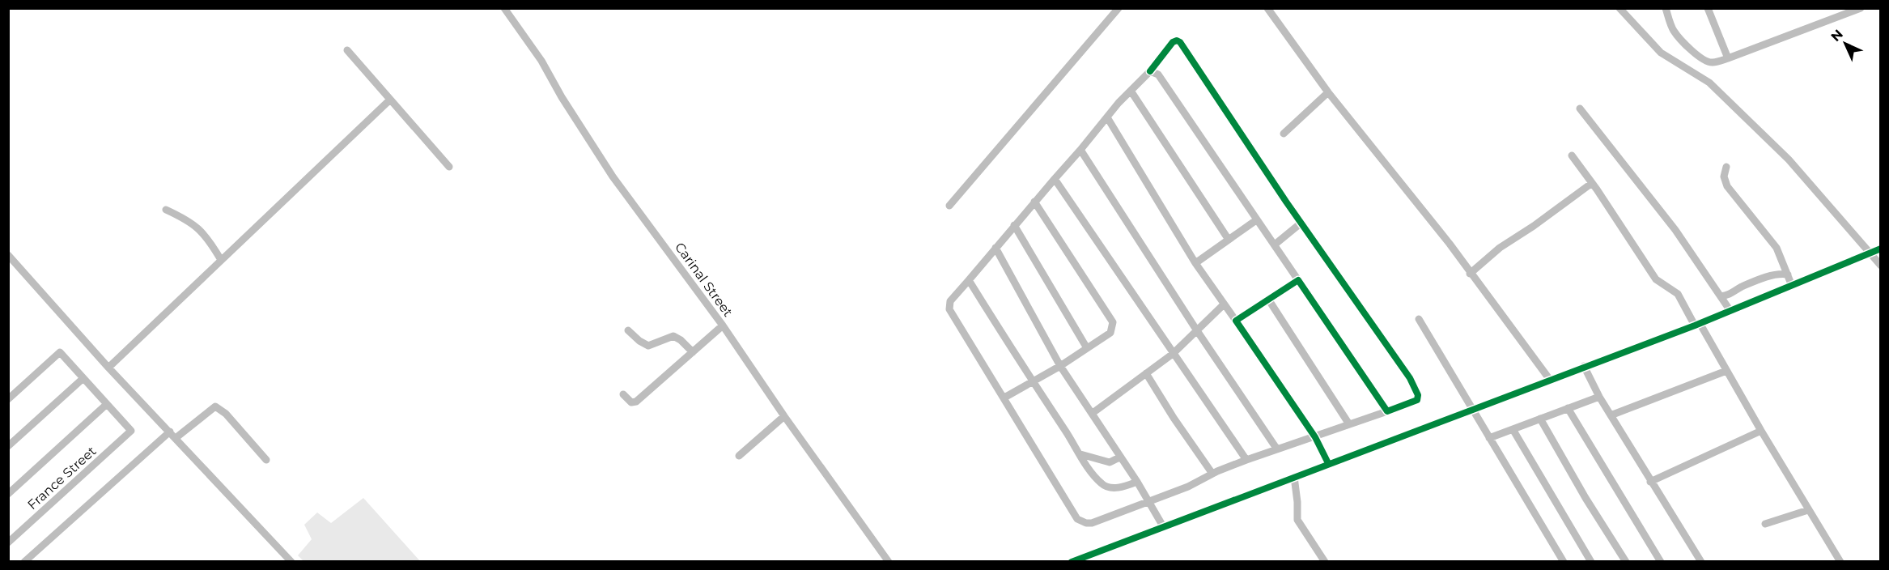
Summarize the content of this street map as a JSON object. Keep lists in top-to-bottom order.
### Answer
{
  "streets": {
    "street": ["Carinal Street", "France Street"]
  },
  "north": "top left"
}
